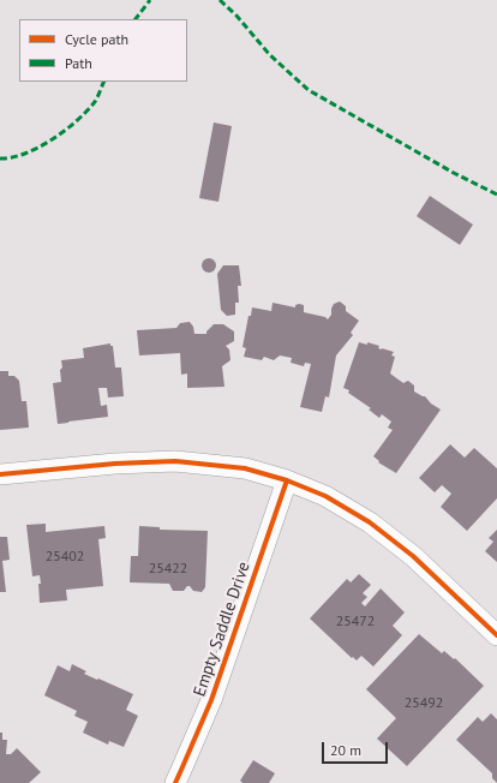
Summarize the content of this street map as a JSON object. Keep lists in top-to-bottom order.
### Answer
{
  "streets": {
    "street": ["Empty Saddle Drive"]
  },
  "house_numbers": [
    "25402",
    "25422",
    "25472",
    "25492"
  ],
  "legend": ["Cycle path", "Path"],
  "scale_bar": "20 m"
}
